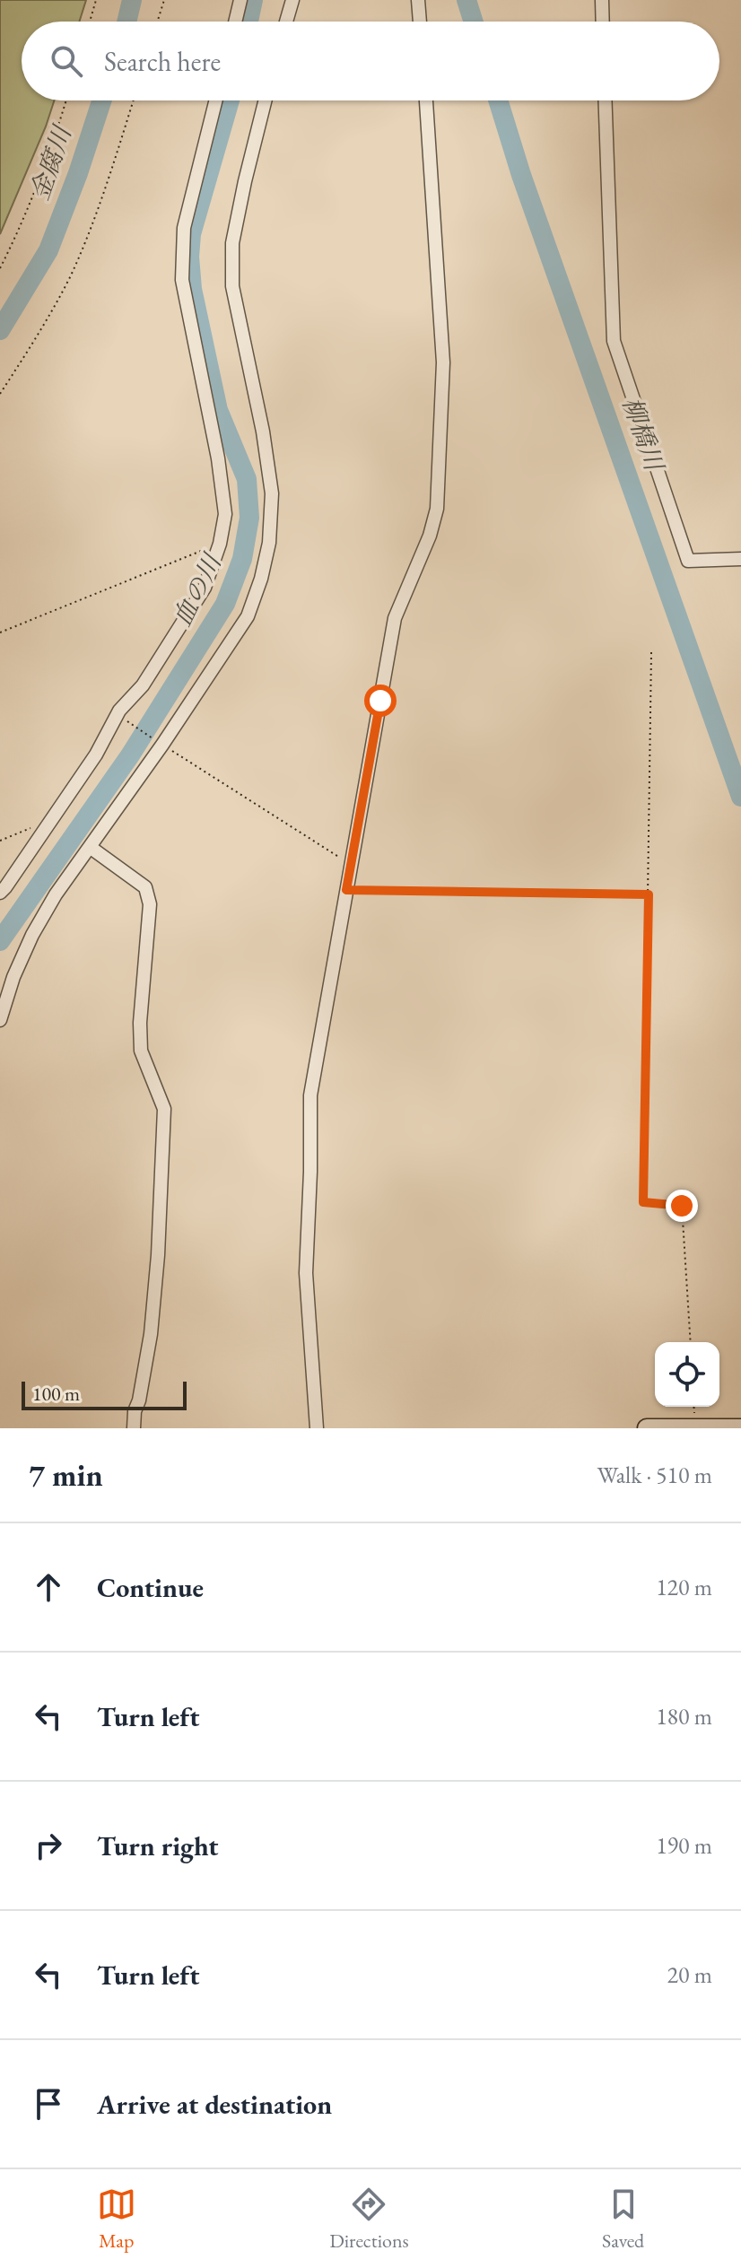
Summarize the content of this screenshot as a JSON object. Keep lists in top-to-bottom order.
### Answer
{
  "water": ["金腐川", "柳橋川", "血の川"],
  "scale_bar": "100 m",
  "page": {
    "search": "Search here",
    "scale": "100 m",
    "heading": ["7 min", "Walk · 510 m"],
    "list": [
      ["Continue", "120 m"],
      ["Turn left", "180 m"],
      ["Turn right", "190 m"],
      ["Turn left", "20 m"],
      "Arrive at destination"
    ],
    "nav": ["Map", "Directions", "Saved"]
  }
}
